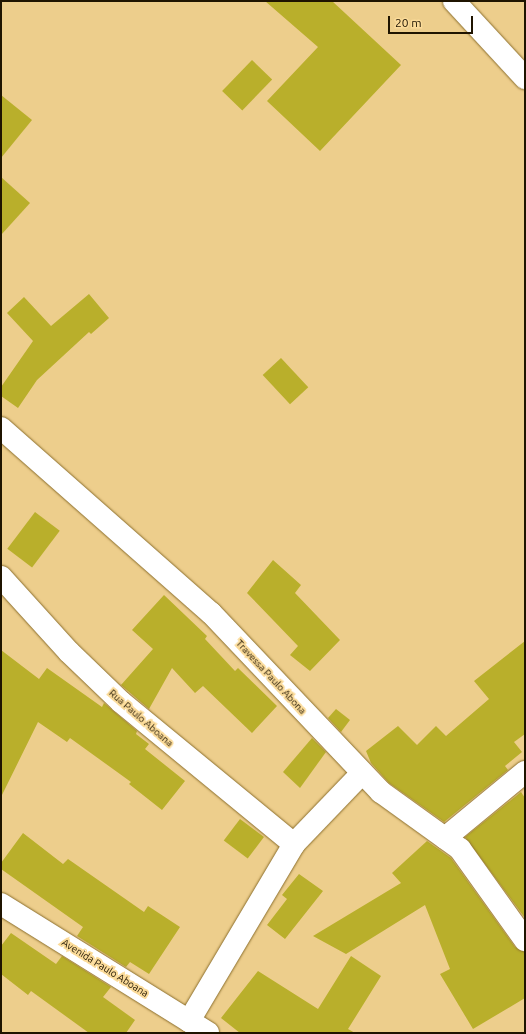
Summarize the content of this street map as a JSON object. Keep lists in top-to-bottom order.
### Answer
{
  "streets": {
    "street": ["Travessa Paulo Abona", "Rua Paulo Aboana", "Avenida Paulo Aboana"]
  },
  "scale_bar": "20 m"
}
